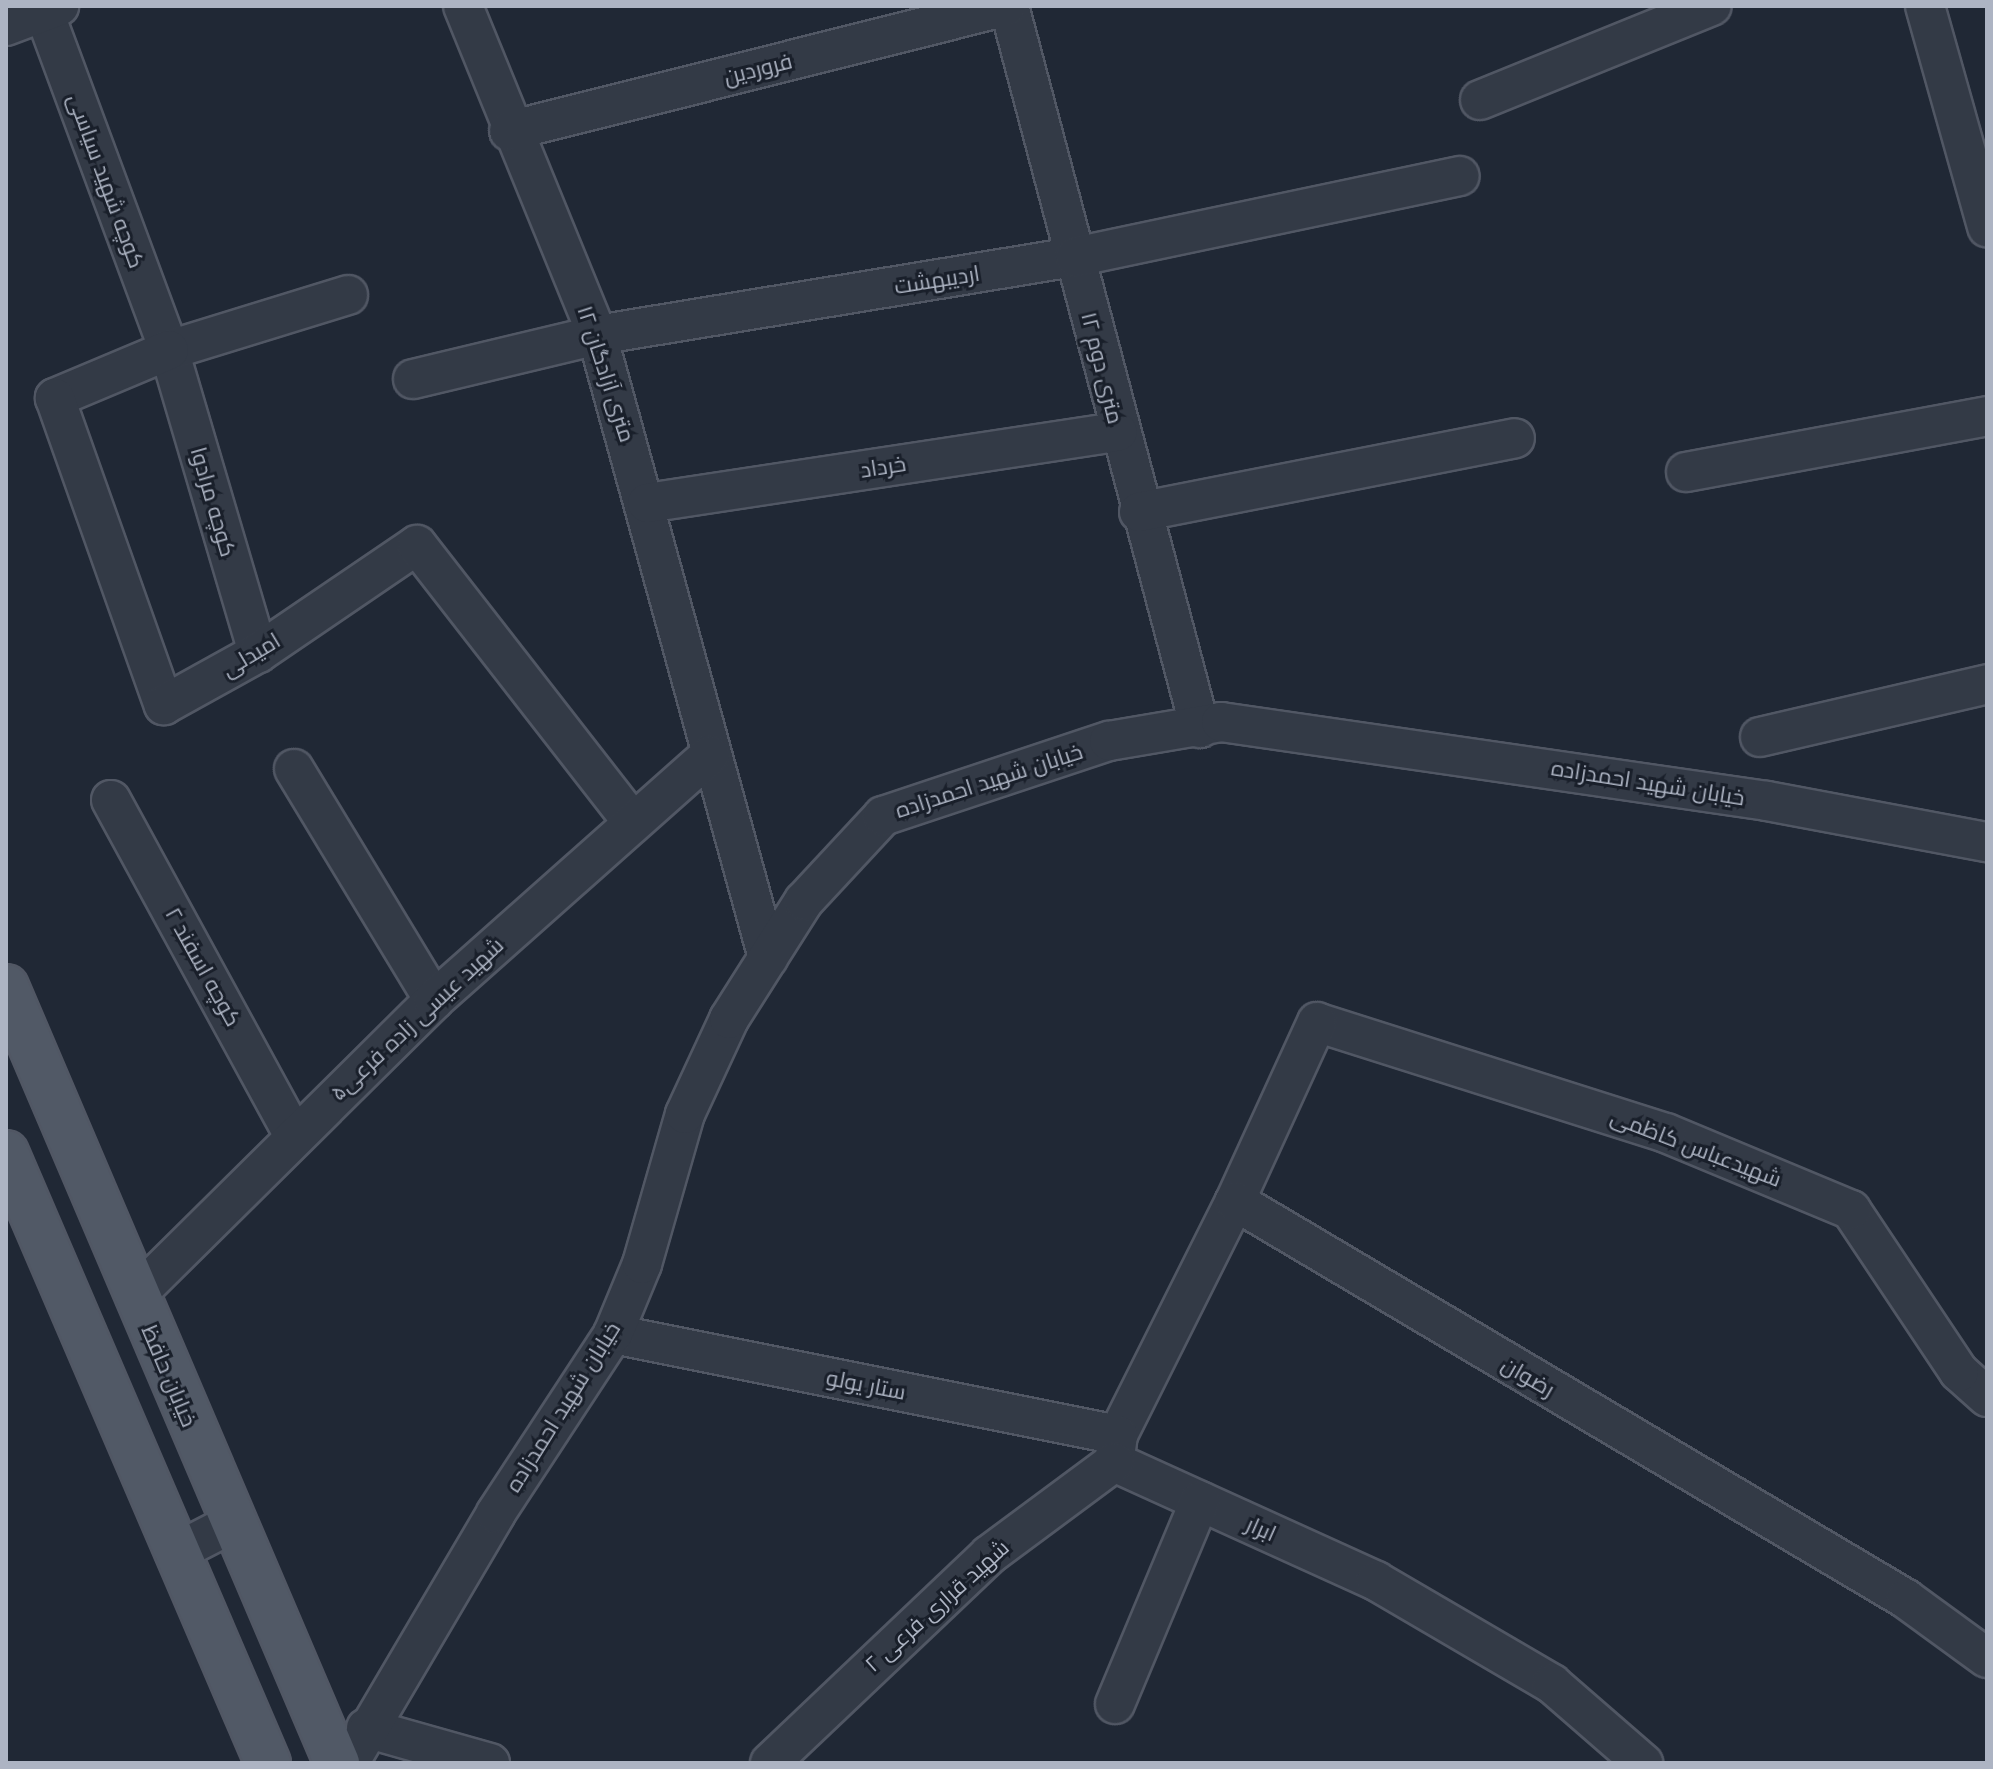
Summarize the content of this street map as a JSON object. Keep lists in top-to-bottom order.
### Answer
{
  "streets": {
    "main road": ["خیابان حافظ"],
    "street": [
      "فروردین",
      "کوچه شهید سیاسی",
      "اردیبهشت",
      "۱۲ متری دوم",
      "۱۲ متری آزادگان",
      "خرداد",
      "کوچه مرادوا",
      "امیدلی",
      "خیابان شهید احمدزاده",
      "کوچه اسفند ۲",
      "شهید عیسی زاده فرعی۵",
      "شهیدعباس کاظمی",
      "رضوان",
      "ستار یولو",
      "ابرار",
      "شهید قراری فرعی ۲"
    ]
  },
  "crossings": [
    ["فروردین", "۱۲ متری دوم"],
    ["فروردین", "۱۲ متری آزادگان"],
    ["کوچه شهید سیاسی", "کوچه مرادوا"],
    ["کوچه شهید سیاسی", "امیدلی"],
    ["اردیبهشت", "۱۲ متری دوم"],
    ["اردیبهشت", "۱۲ متری آزادگان"],
    ["۱۲ متری دوم", "خرداد"],
    ["۱۲ متری دوم", "خیابان شهید احمدزاده"],
    ["۱۲ متری آزادگان", "خرداد"],
    ["۱۲ متری آزادگان", "خیابان شهید احمدزاده"],
    ["۱۲ متری آزادگان", "شهید عیسی زاده فرعی۵"],
    ["کوچه مرادوا", "امیدلی"],
    ["امیدلی", "شهید عیسی زاده فرعی۵"],
    ["خیابان شهید احمدزاده", "ستار یولو"],
    ["کوچه اسفند ۲", "شهید عیسی زاده فرعی۵"],
    ["شهید عیسی زاده فرعی۵", "خیابان حافظ"],
    ["شهیدعباس کاظمی", "رضوان"],
    ["ستار یولو", "ابرار"],
    ["ستار یولو", "شهید قراری فرعی ۲"],
    ["ابرار", "شهید قراری فرعی ۲"]
  ]
}
